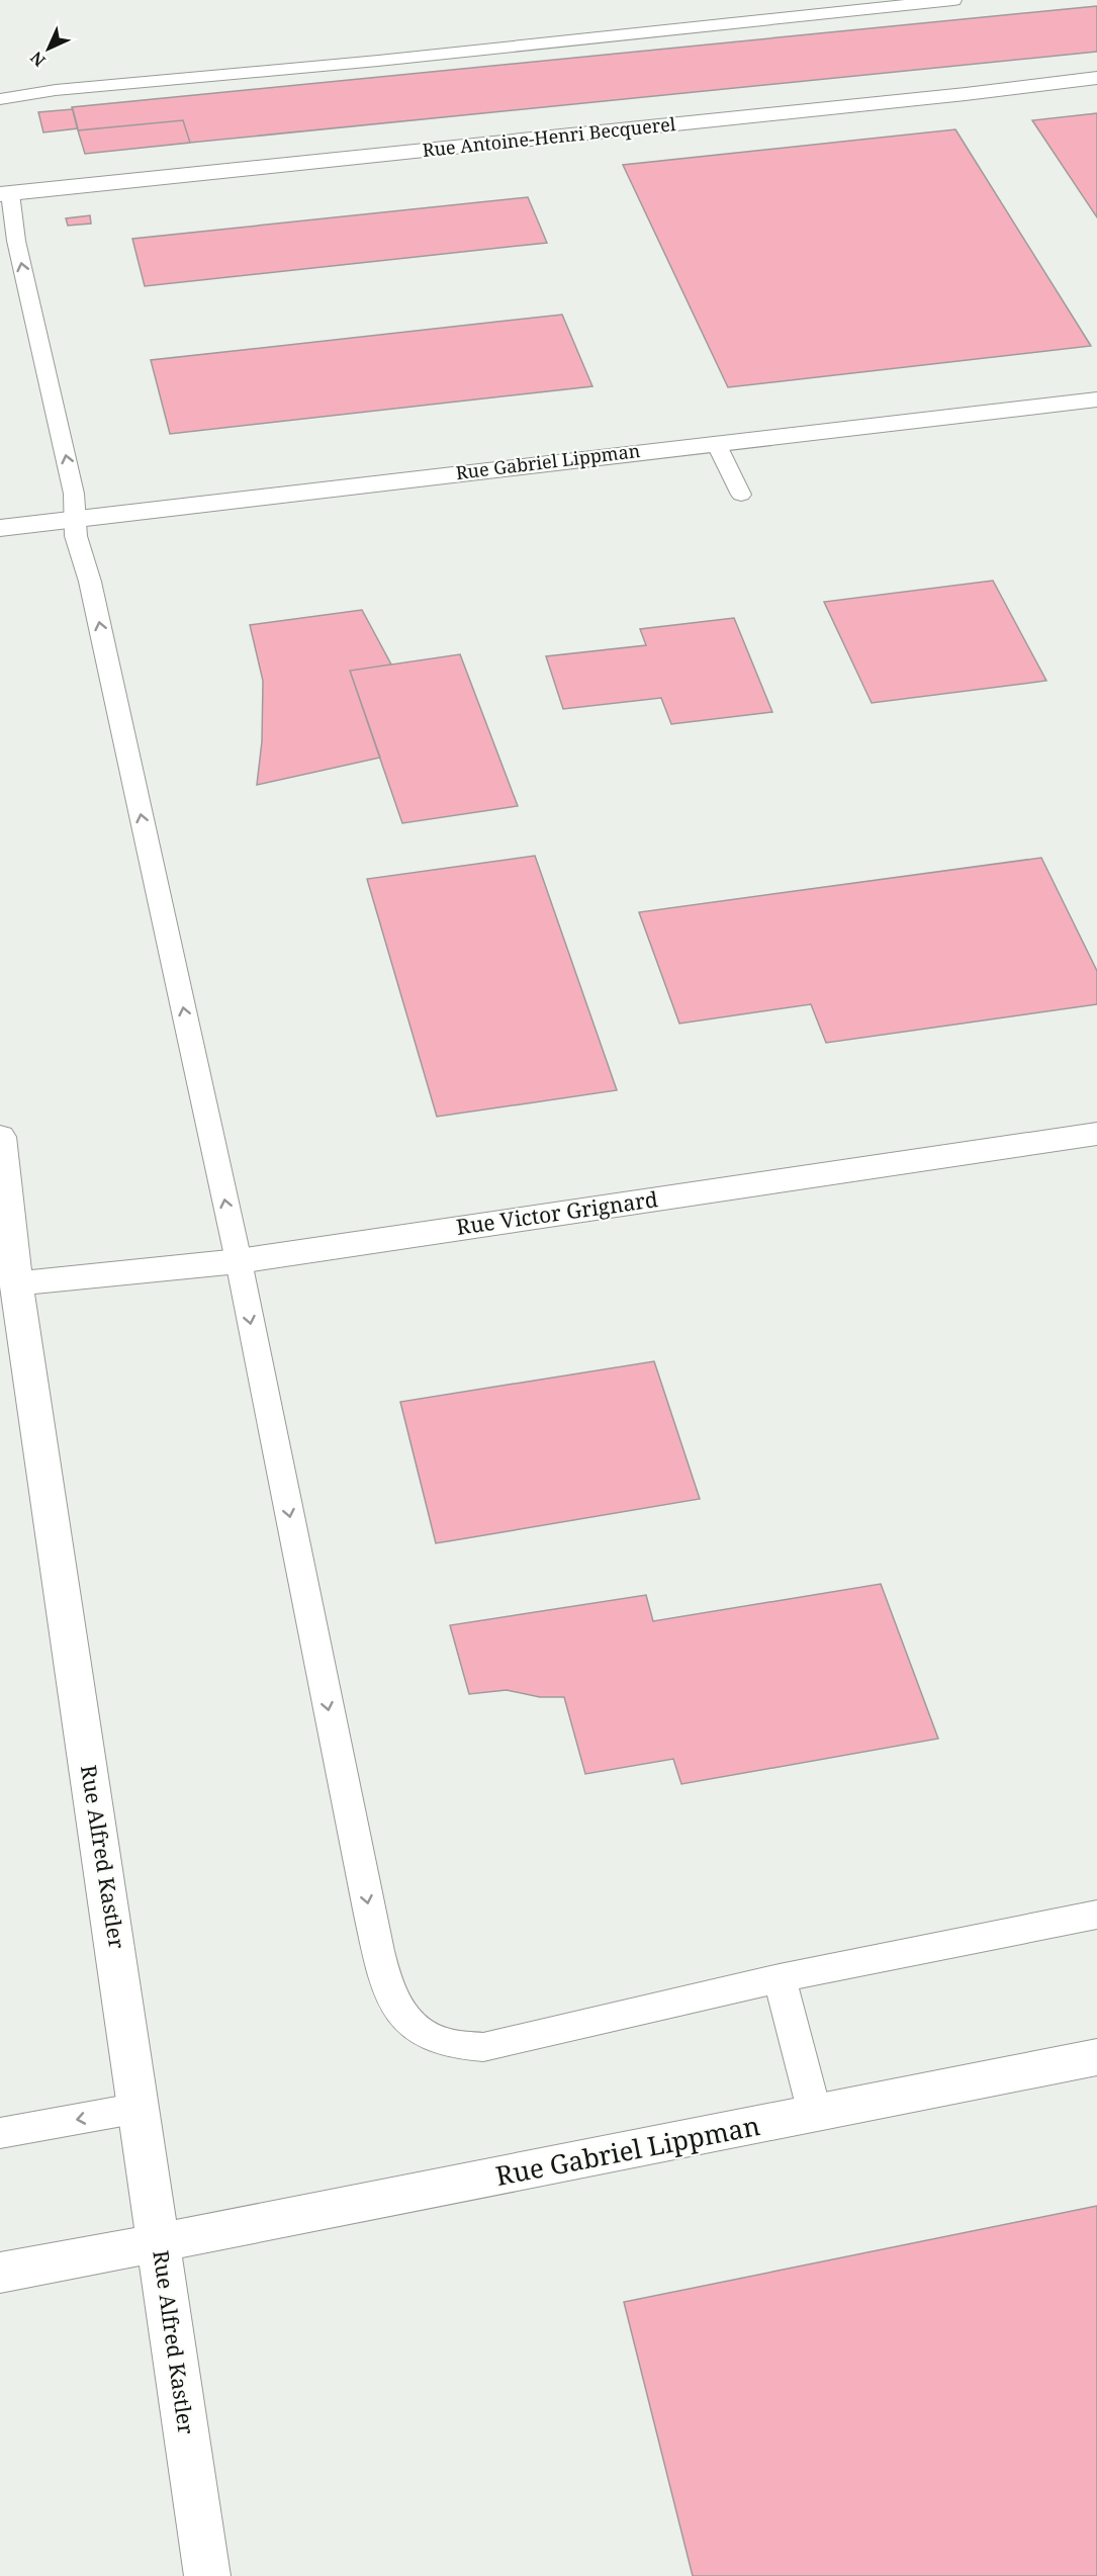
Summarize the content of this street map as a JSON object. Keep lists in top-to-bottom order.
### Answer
{
  "streets": {
    "street": [
      "Rue Antoine-Henri Becquerel",
      "Rue Gabriel Lippman",
      "Rue Victor Grignard",
      "Rue Alfred Kastler"
    ]
  },
  "crossings": [
    ["Rue Gabriel Lippman", "Rue Alfred Kastler"],
    ["Rue Victor Grignard", "Rue Alfred Kastler"]
  ],
  "north": "bottom left"
}
